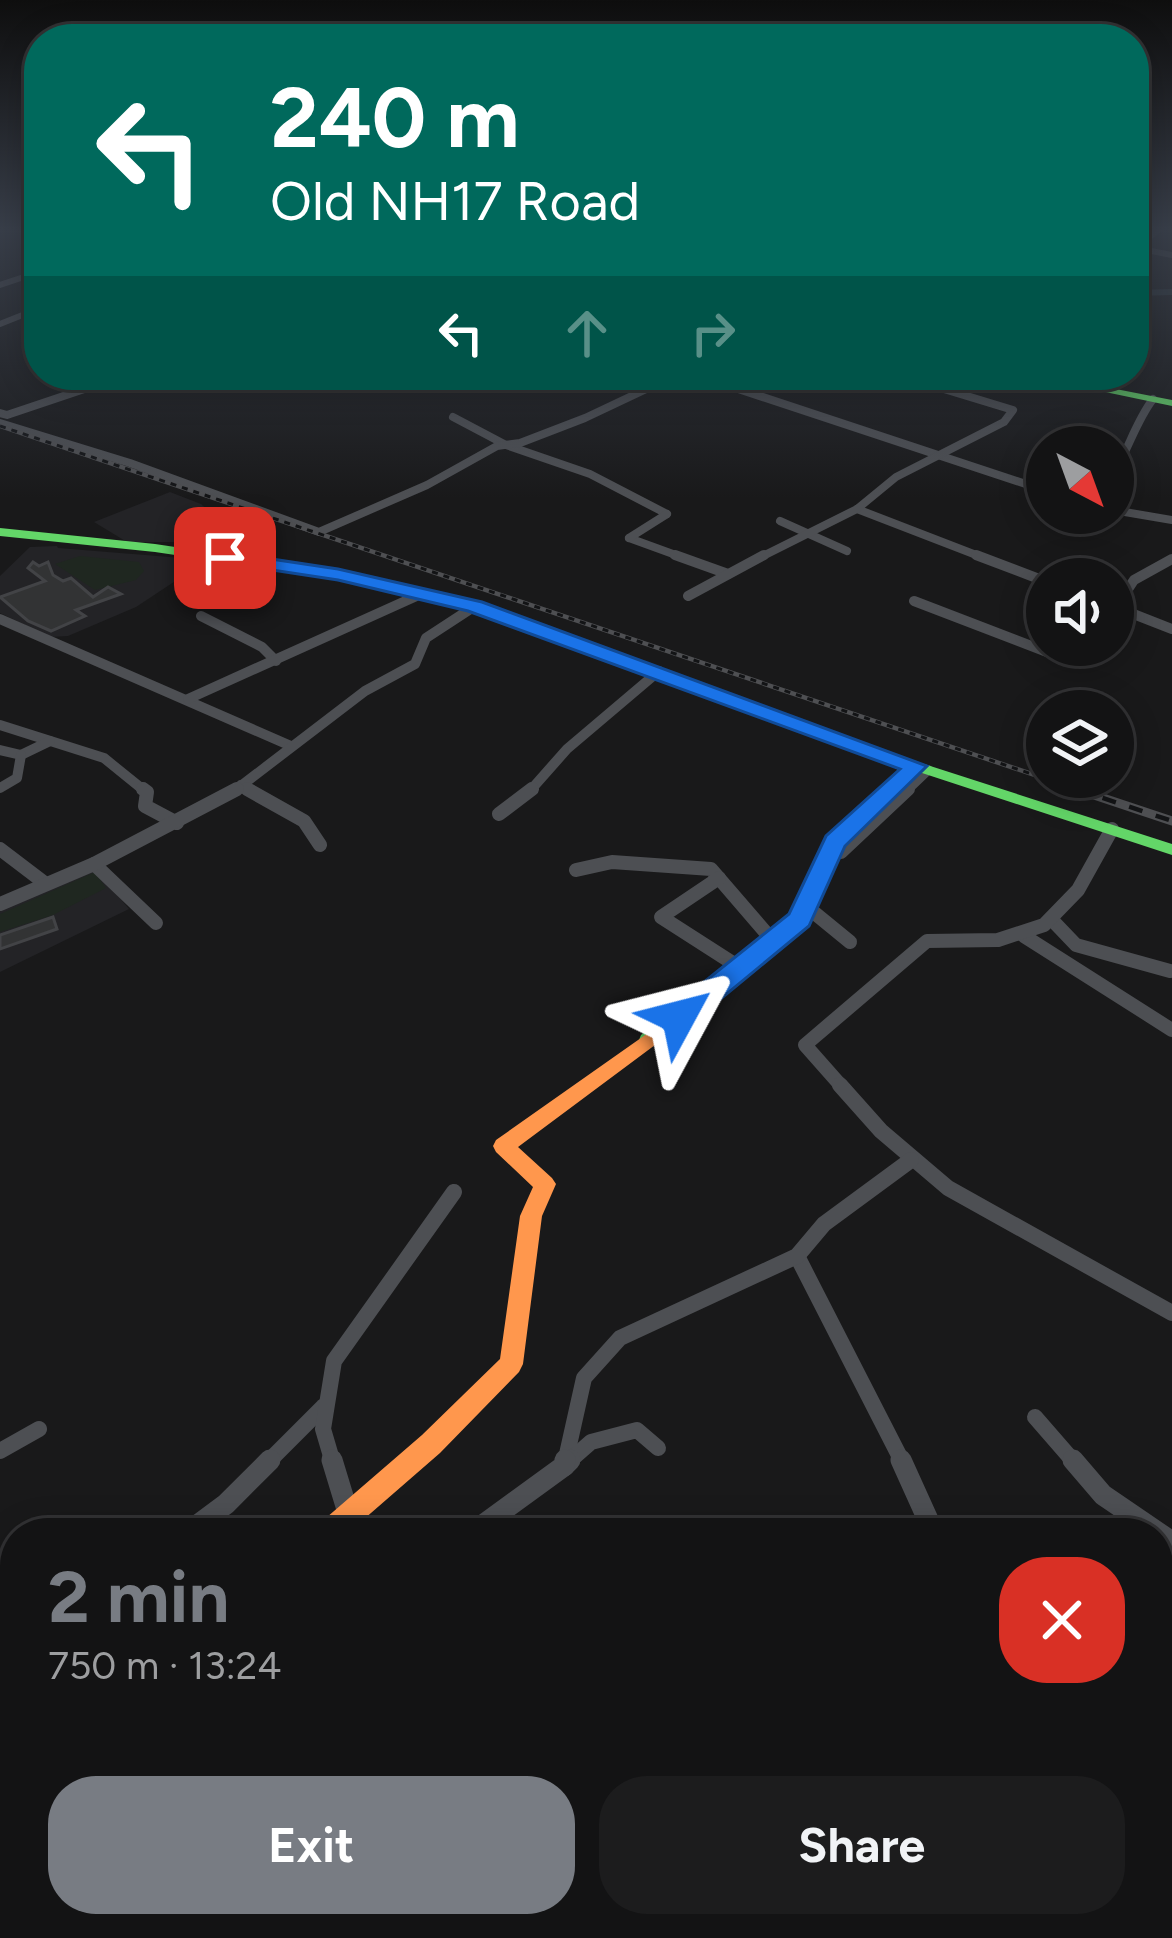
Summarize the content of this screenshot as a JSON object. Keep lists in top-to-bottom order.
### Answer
{
  "north": "bottom right",
  "page": {
    "turn": ["240 m", "Old NH17 Road"],
    "heading": ["2 min", "750 m · 13:24"],
    "buttons": ["Exit", "Share"]
  }
}
